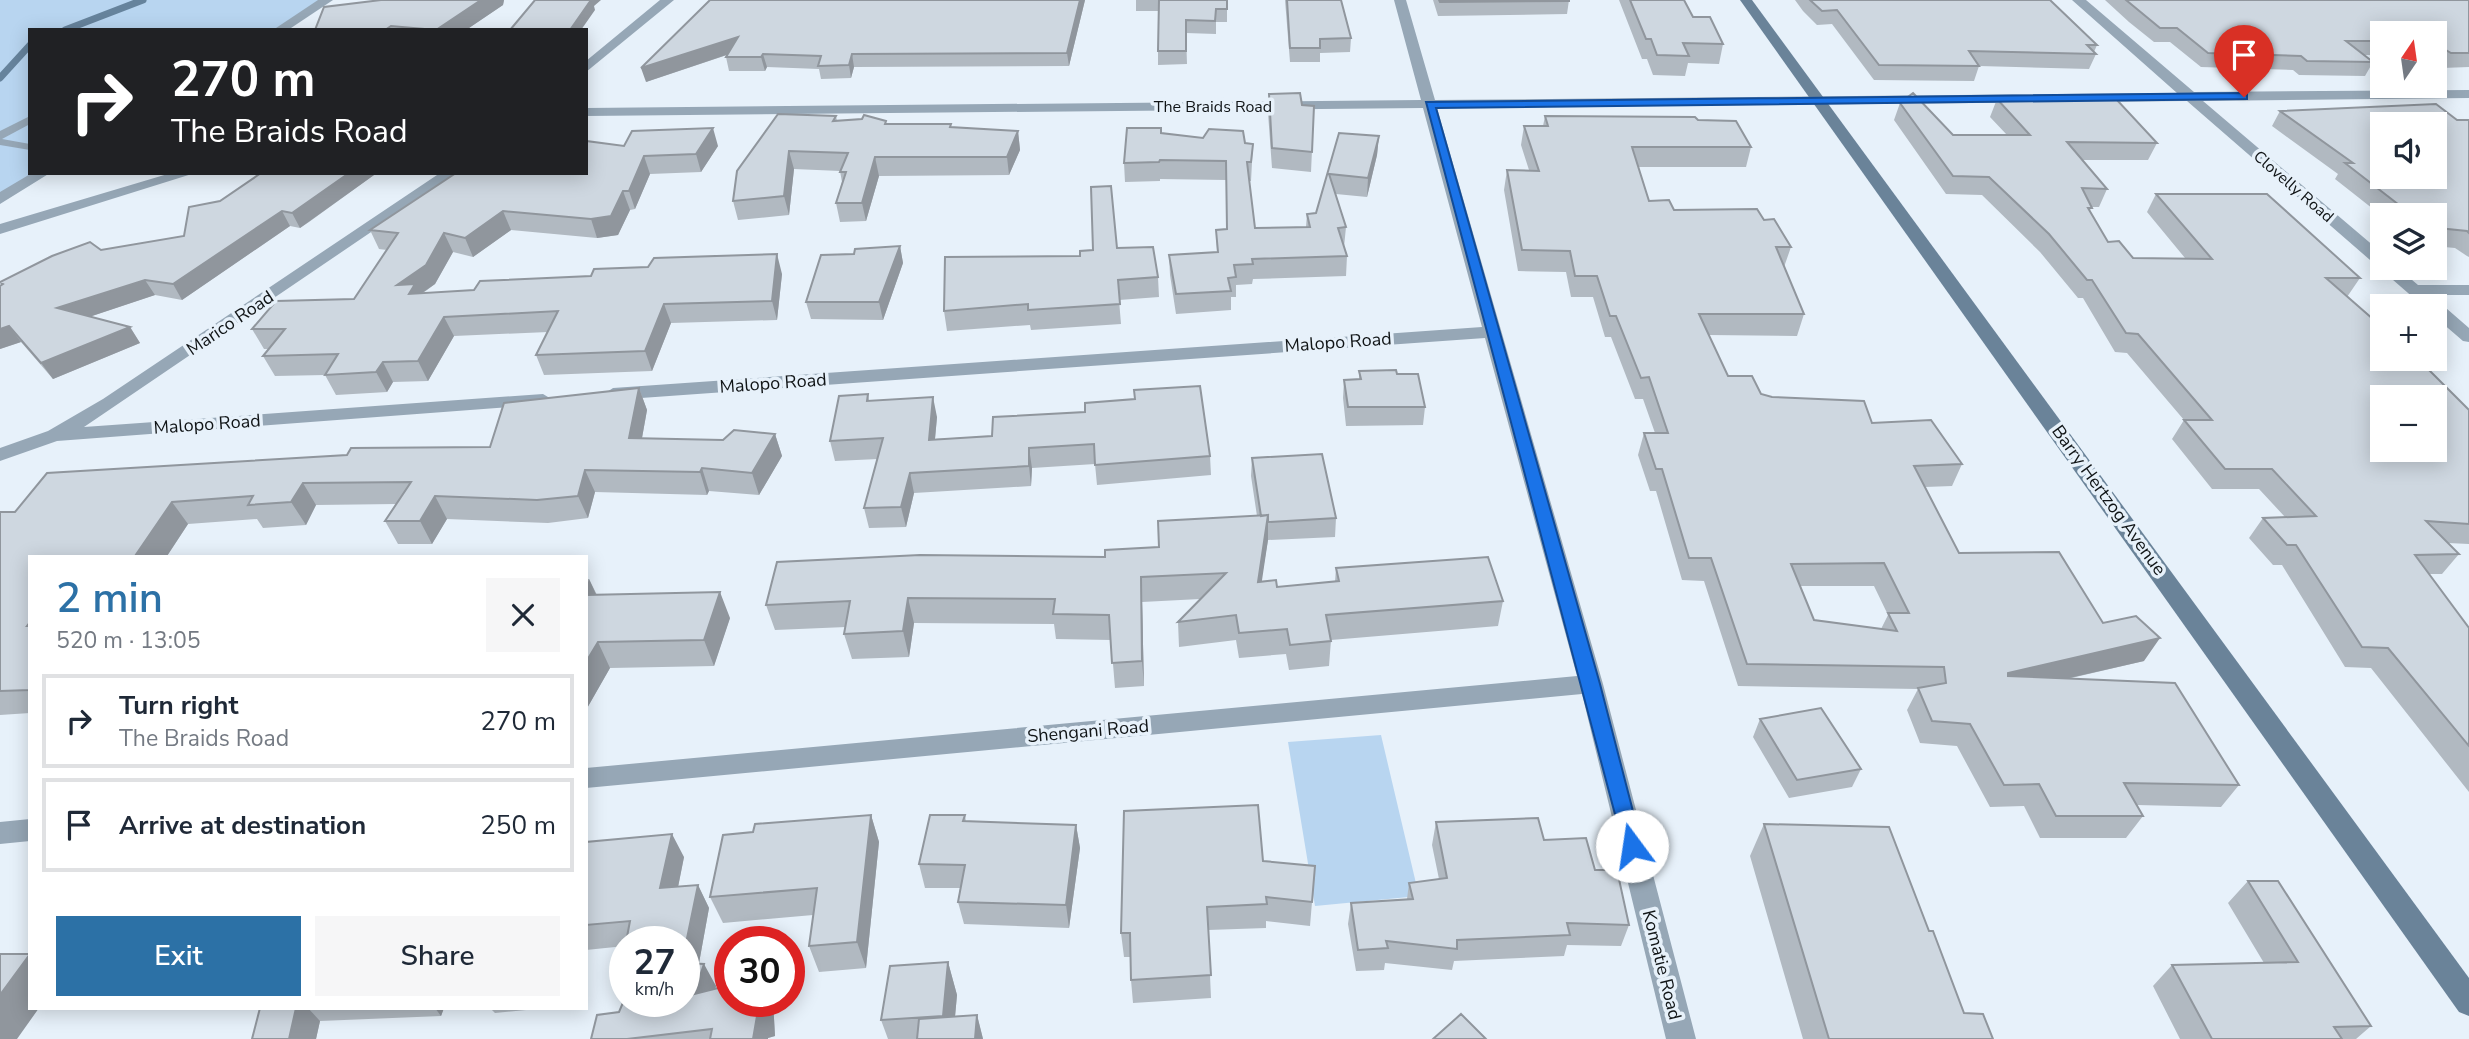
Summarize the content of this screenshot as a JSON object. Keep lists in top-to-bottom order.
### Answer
{
  "streets": {
    "main road": ["Barry Hertzog Avenue"],
    "street": [
      "The Braids Road",
      "Clovelly Road",
      "Marico Road",
      "Malopo Road",
      "Shengani Road",
      "Komatie Road"
    ]
  },
  "crossings": [
    ["The Braids Road", "Clovelly Road"],
    ["The Braids Road", "Barry Hertzog Avenue"],
    ["The Braids Road", "Komatie Road"],
    ["Marico Road", "Malopo Road"],
    ["Malopo Road", "Komatie Road"],
    ["Shengani Road", "Komatie Road"]
  ],
  "north": "top",
  "page": {
    "map_buttons": ["+", "−"],
    "turn": ["270 m", "The Braids Road"],
    "heading": ["2 min", "520 m · 13:05"],
    "list": [
      {
        "name": "Turn right",
        "note": "The Braids Road",
        "value": "270 m"
      },
      {
        "name": "Arrive at destination",
        "value": "250 m"
      }
    ],
    "buttons": ["Exit", "Share"],
    "speed": "27 km/h",
    "limit": "30"
  }
}
